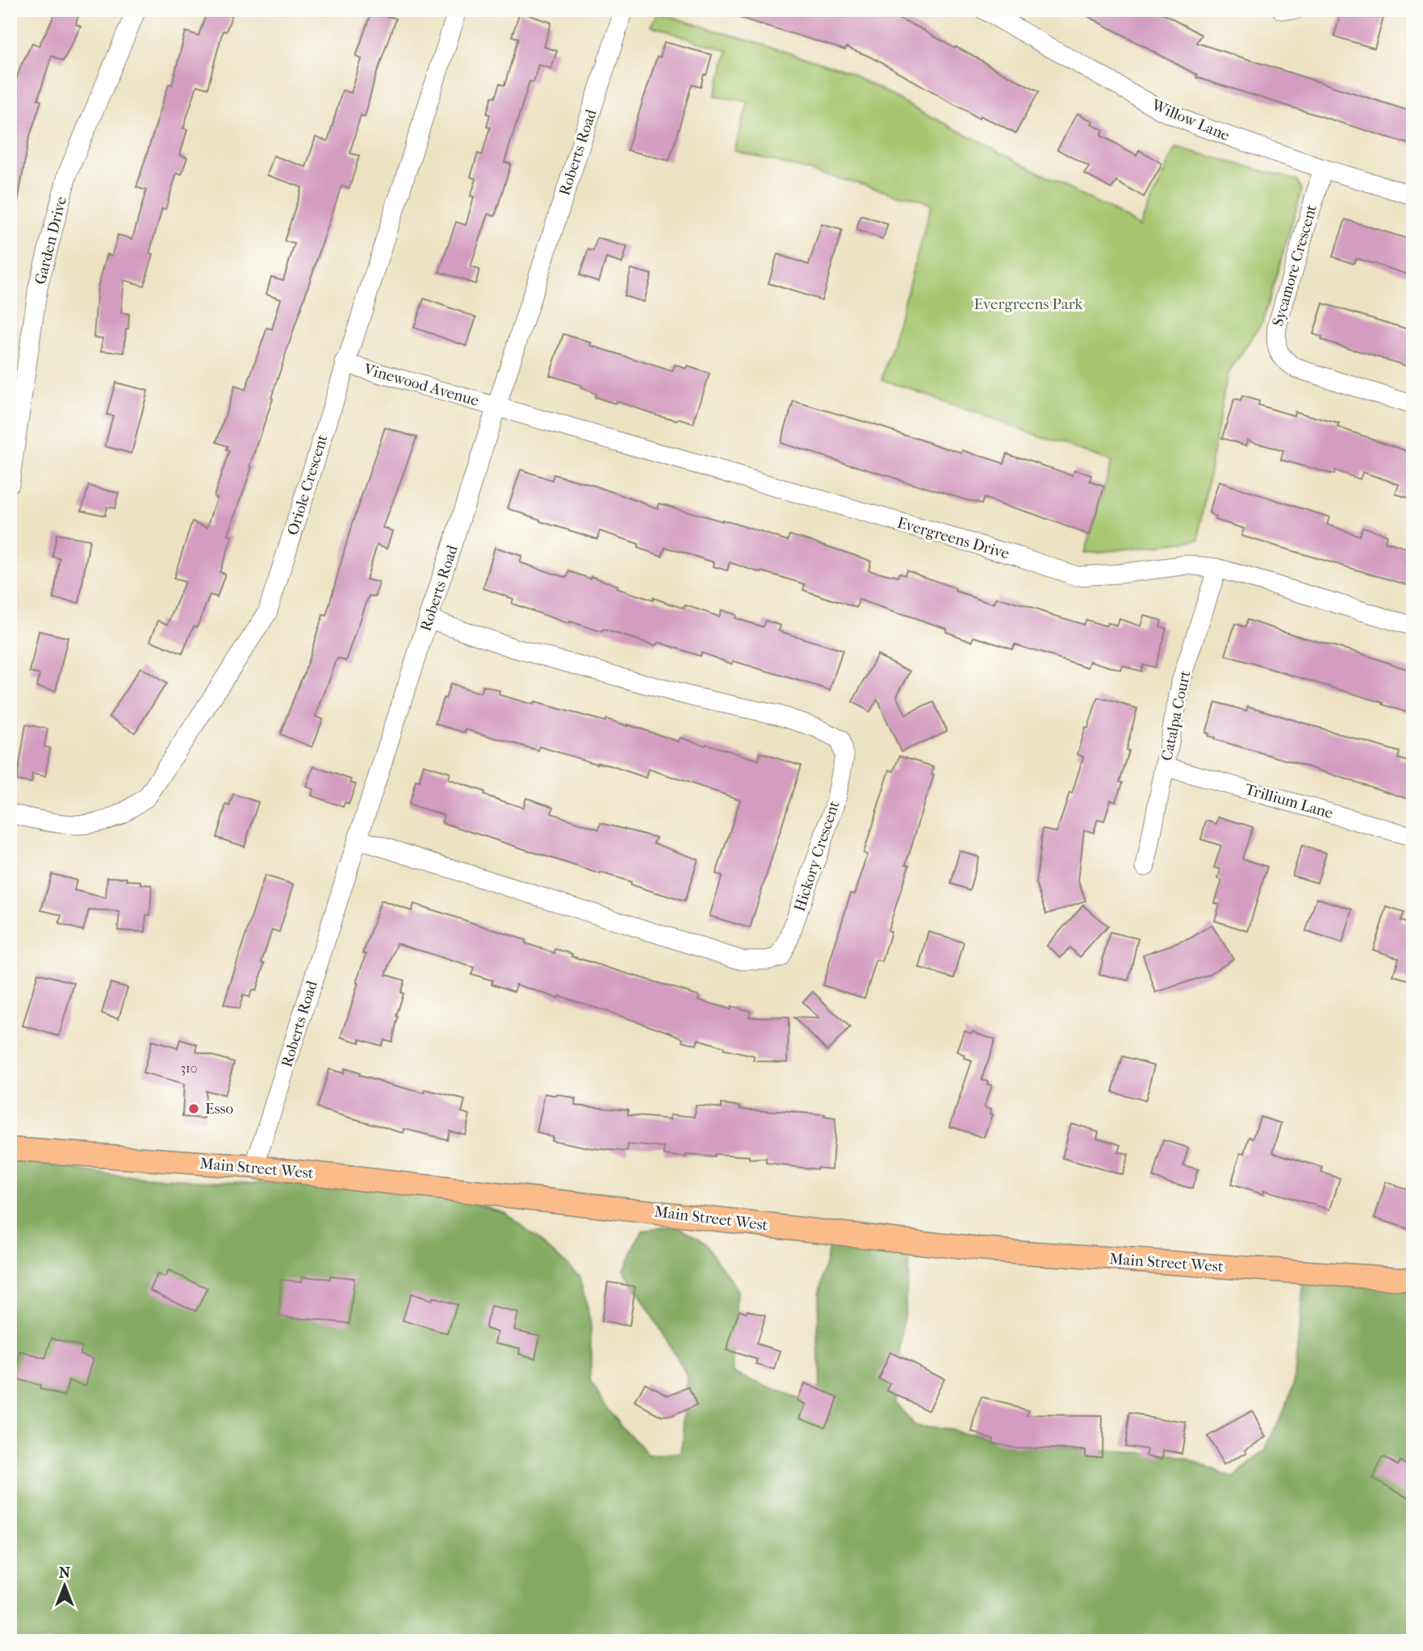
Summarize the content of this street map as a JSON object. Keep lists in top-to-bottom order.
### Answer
{
  "streets": {
    "main road": ["Main Street West"],
    "street": [
      "Willow Lane",
      "Roberts Road",
      "Garden Drive",
      "Sycamore Crescent",
      "Vinewood Avenue",
      "Oriole Crescent",
      "Evergreens Drive",
      "Catalpa Court",
      "Trillium Lane",
      "Hickory Crescent"
    ]
  },
  "crossings": [
    ["Willow Lane", "Sycamore Crescent"],
    ["Roberts Road", "Vinewood Avenue"],
    ["Roberts Road", "Evergreens Drive"],
    ["Roberts Road", "Hickory Crescent"],
    ["Roberts Road", "Main Street West"],
    ["Vinewood Avenue", "Oriole Crescent"],
    ["Vinewood Avenue", "Evergreens Drive"],
    ["Evergreens Drive", "Catalpa Court"],
    ["Catalpa Court", "Trillium Lane"]
  ],
  "parks": ["Evergreens Park"],
  "places": ["Esso"],
  "house_numbers": ["310"],
  "north": "top"
}
